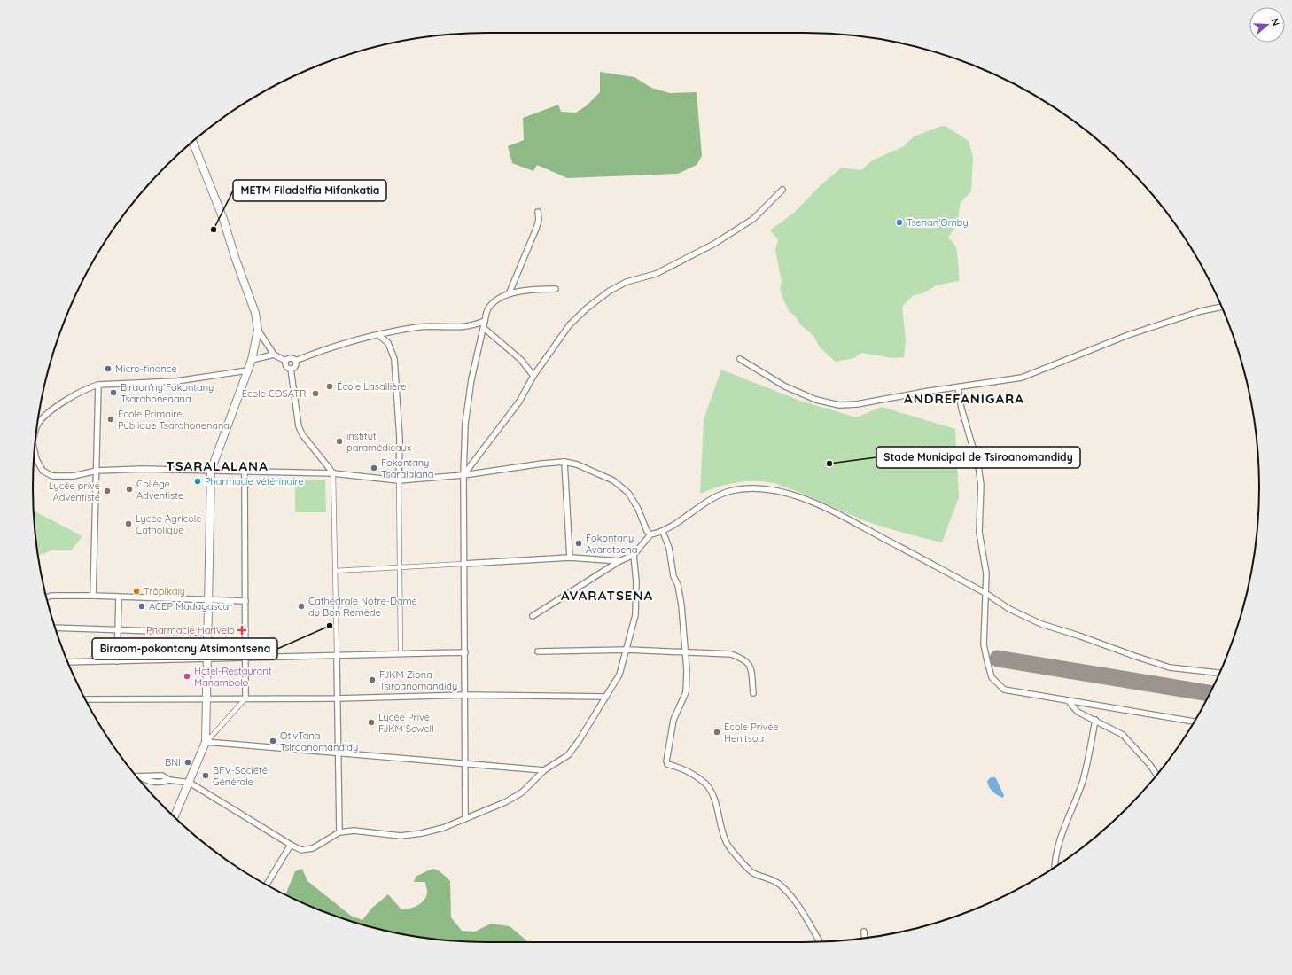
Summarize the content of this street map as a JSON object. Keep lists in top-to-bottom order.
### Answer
{
  "districts": ["ANDREFANIGARA", "TSARALALANA", "AVARATSENA"],
  "places": {
    "other": [
      "Tsenan'Omby",
      "METM Filadelfia Mifankatia",
      "Micro-finance",
      "École Lasallière",
      "Biraon'ny Fokontany Tsarahonenana",
      "Ecole COSATRI",
      "Ecole Primaire Publique Tsarahonenana",
      "institut paramédicaux",
      "Stade Municipal de Tsiroanomandidy",
      "Fokontany Tsaralalana",
      "Pharmacie vétérinaire",
      "Collège Adventiste",
      "Lycée privé Adventiste",
      "Lycée Agricole Catholique",
      "Fokontany Avaratsena",
      "Trôpikaly",
      "ACEP Madagascar",
      "Cathédrale Notre-Dame du Bon Remède",
      "Biraom-pokontany Atsimontsena",
      "Hotel-Restaurant Manambolo",
      "FJKM Ziona Tsiroanomandidy",
      "Lycée Privé FJKM Sewell",
      "École Privée Henitsoa",
      "OtivTana Tsiroanomandidy",
      "BNI",
      "BFV-Société Générale"
    ],
    "health": ["Pharmacie Harivelo"]
  },
  "north": "right"
}
